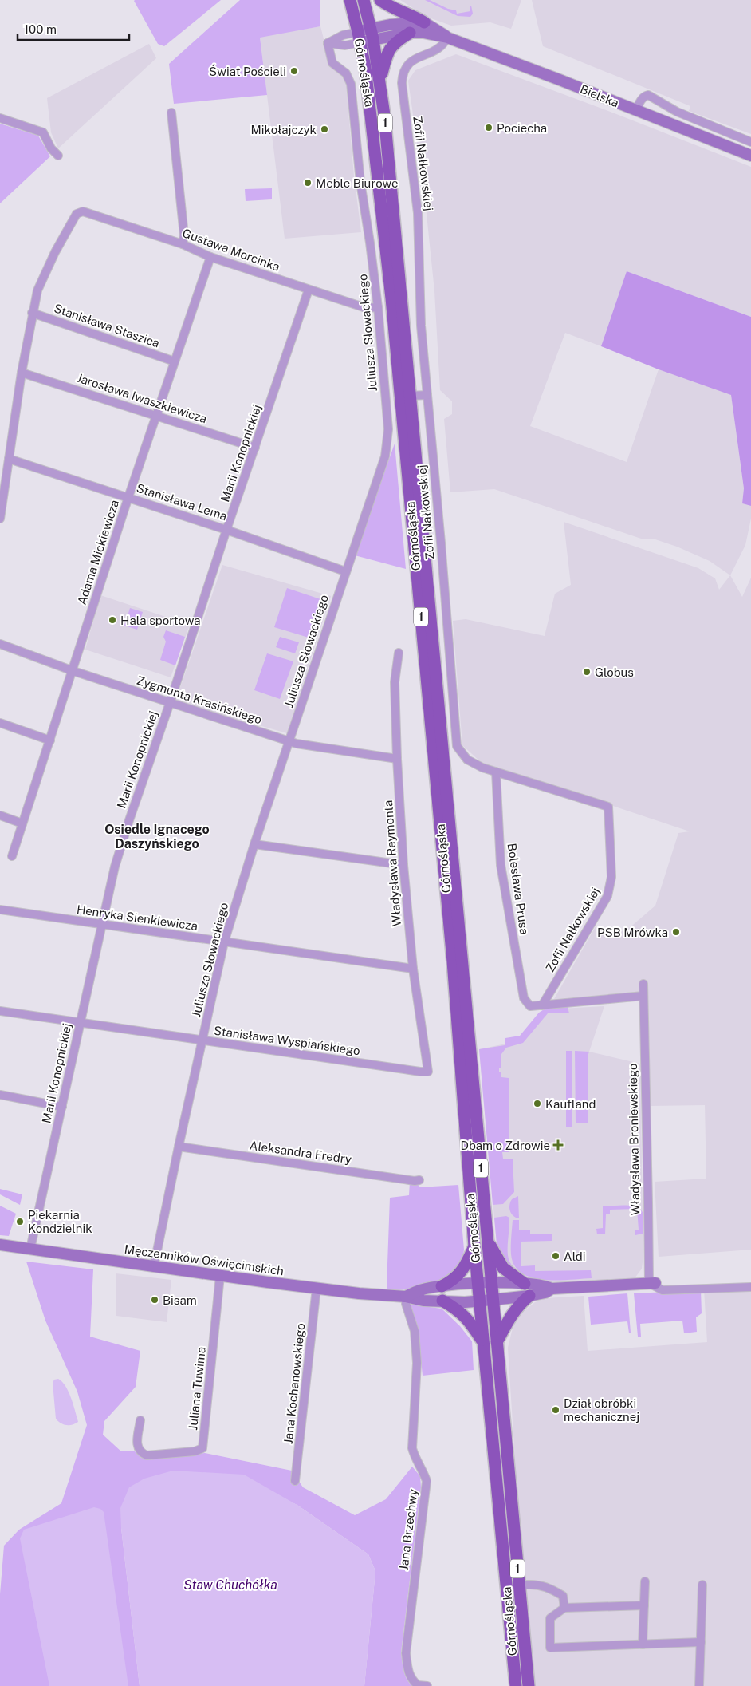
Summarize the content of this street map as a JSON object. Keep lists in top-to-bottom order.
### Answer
{
  "streets": {
    "main road": [
      "Górnośląska",
      "Bielska",
      "1",
      "Męczenników Oświęcimskich"
    ],
    "street": [
      "Zofii Nałkowskiej",
      "Gustawa Morcinka",
      "Stanisława Staszica",
      "Juliusza Słowackiego",
      "Jarosława Iwaszkiewicza",
      "Marii Konopnickiej",
      "Stanisława Lema",
      "Adama Mickiewicza",
      "Zygmunta Krasińskiego",
      "Władysława Reymonta",
      "Bolesława Prusa",
      "Henryka Sienkiewicza",
      "Stanisława Wyspiańskiego",
      "Władysława Broniewskiego",
      "Aleksandra Fredry",
      "Jana Kochanowskiego",
      "Juliana Tuwima",
      "Jana Brzechwy"
    ]
  },
  "crossings": [
    ["Górnośląska", "Bielska"],
    ["Górnośląska", "1"],
    ["Górnośląska", "Juliusza Słowackiego"],
    ["Górnośląska", "Męczenników Oświęcimskich"],
    ["Bielska", "1"],
    ["Bielska", "Zofii Nałkowskiej"],
    ["Bielska", "Juliusza Słowackiego"],
    ["1", "Juliusza Słowackiego"],
    ["Zofii Nałkowskiej", "Bolesława Prusa"],
    ["Gustawa Morcinka", "Stanisława Staszica"],
    ["Gustawa Morcinka", "Juliusza Słowackiego"],
    ["Gustawa Morcinka", "Marii Konopnickiej"],
    ["Gustawa Morcinka", "Adama Mickiewicza"],
    ["Stanisława Staszica", "Adama Mickiewicza"],
    ["Juliusza Słowackiego", "Stanisława Lema"],
    ["Juliusza Słowackiego", "Zygmunta Krasińskiego"],
    ["Juliusza Słowackiego", "Henryka Sienkiewicza"],
    ["Juliusza Słowackiego", "Stanisława Wyspiańskiego"],
    ["Juliusza Słowackiego", "Aleksandra Fredry"],
    ["Juliusza Słowackiego", "Męczenników Oświęcimskich"],
    ["Jarosława Iwaszkiewicza", "Marii Konopnickiej"],
    ["Jarosława Iwaszkiewicza", "Adama Mickiewicza"],
    ["Marii Konopnickiej", "Stanisława Lema"],
    ["Marii Konopnickiej", "Zygmunta Krasińskiego"],
    ["Marii Konopnickiej", "Henryka Sienkiewicza"],
    ["Marii Konopnickiej", "Stanisława Wyspiańskiego"],
    ["Marii Konopnickiej", "Męczenników Oświęcimskich"],
    ["Stanisława Lema", "Adama Mickiewicza"],
    ["Adama Mickiewicza", "Zygmunta Krasińskiego"],
    ["Zygmunta Krasińskiego", "Władysława Reymonta"],
    ["Władysława Reymonta", "Henryka Sienkiewicza"],
    ["Władysława Reymonta", "Stanisława Wyspiańskiego"],
    ["Władysława Broniewskiego", "Męczenników Oświęcimskich"],
    ["Męczenników Oświęcimskich", "Jana Kochanowskiego"],
    ["Męczenników Oświęcimskich", "Juliana Tuwima"],
    ["Męczenników Oświęcimskich", "Jana Brzechwy"]
  ],
  "districts": ["Osiedle Ignacego Daszyńskiego"],
  "water": ["Staw Chuchółka"],
  "places": {
    "other": [
      "Świat Pościeli",
      "Pociecha",
      "Mikołajczyk",
      "Meble Biurowe",
      "Hala sportowa",
      "Globus",
      "PSB Mrówka",
      "Kaufland",
      "Piekarnia Kondzielnik",
      "Aldi",
      "Bisam",
      "Dział obróbki mechanicznej"
    ],
    "health": ["Dbam o Zdrowie"]
  },
  "scale_bar": "100 m"
}
